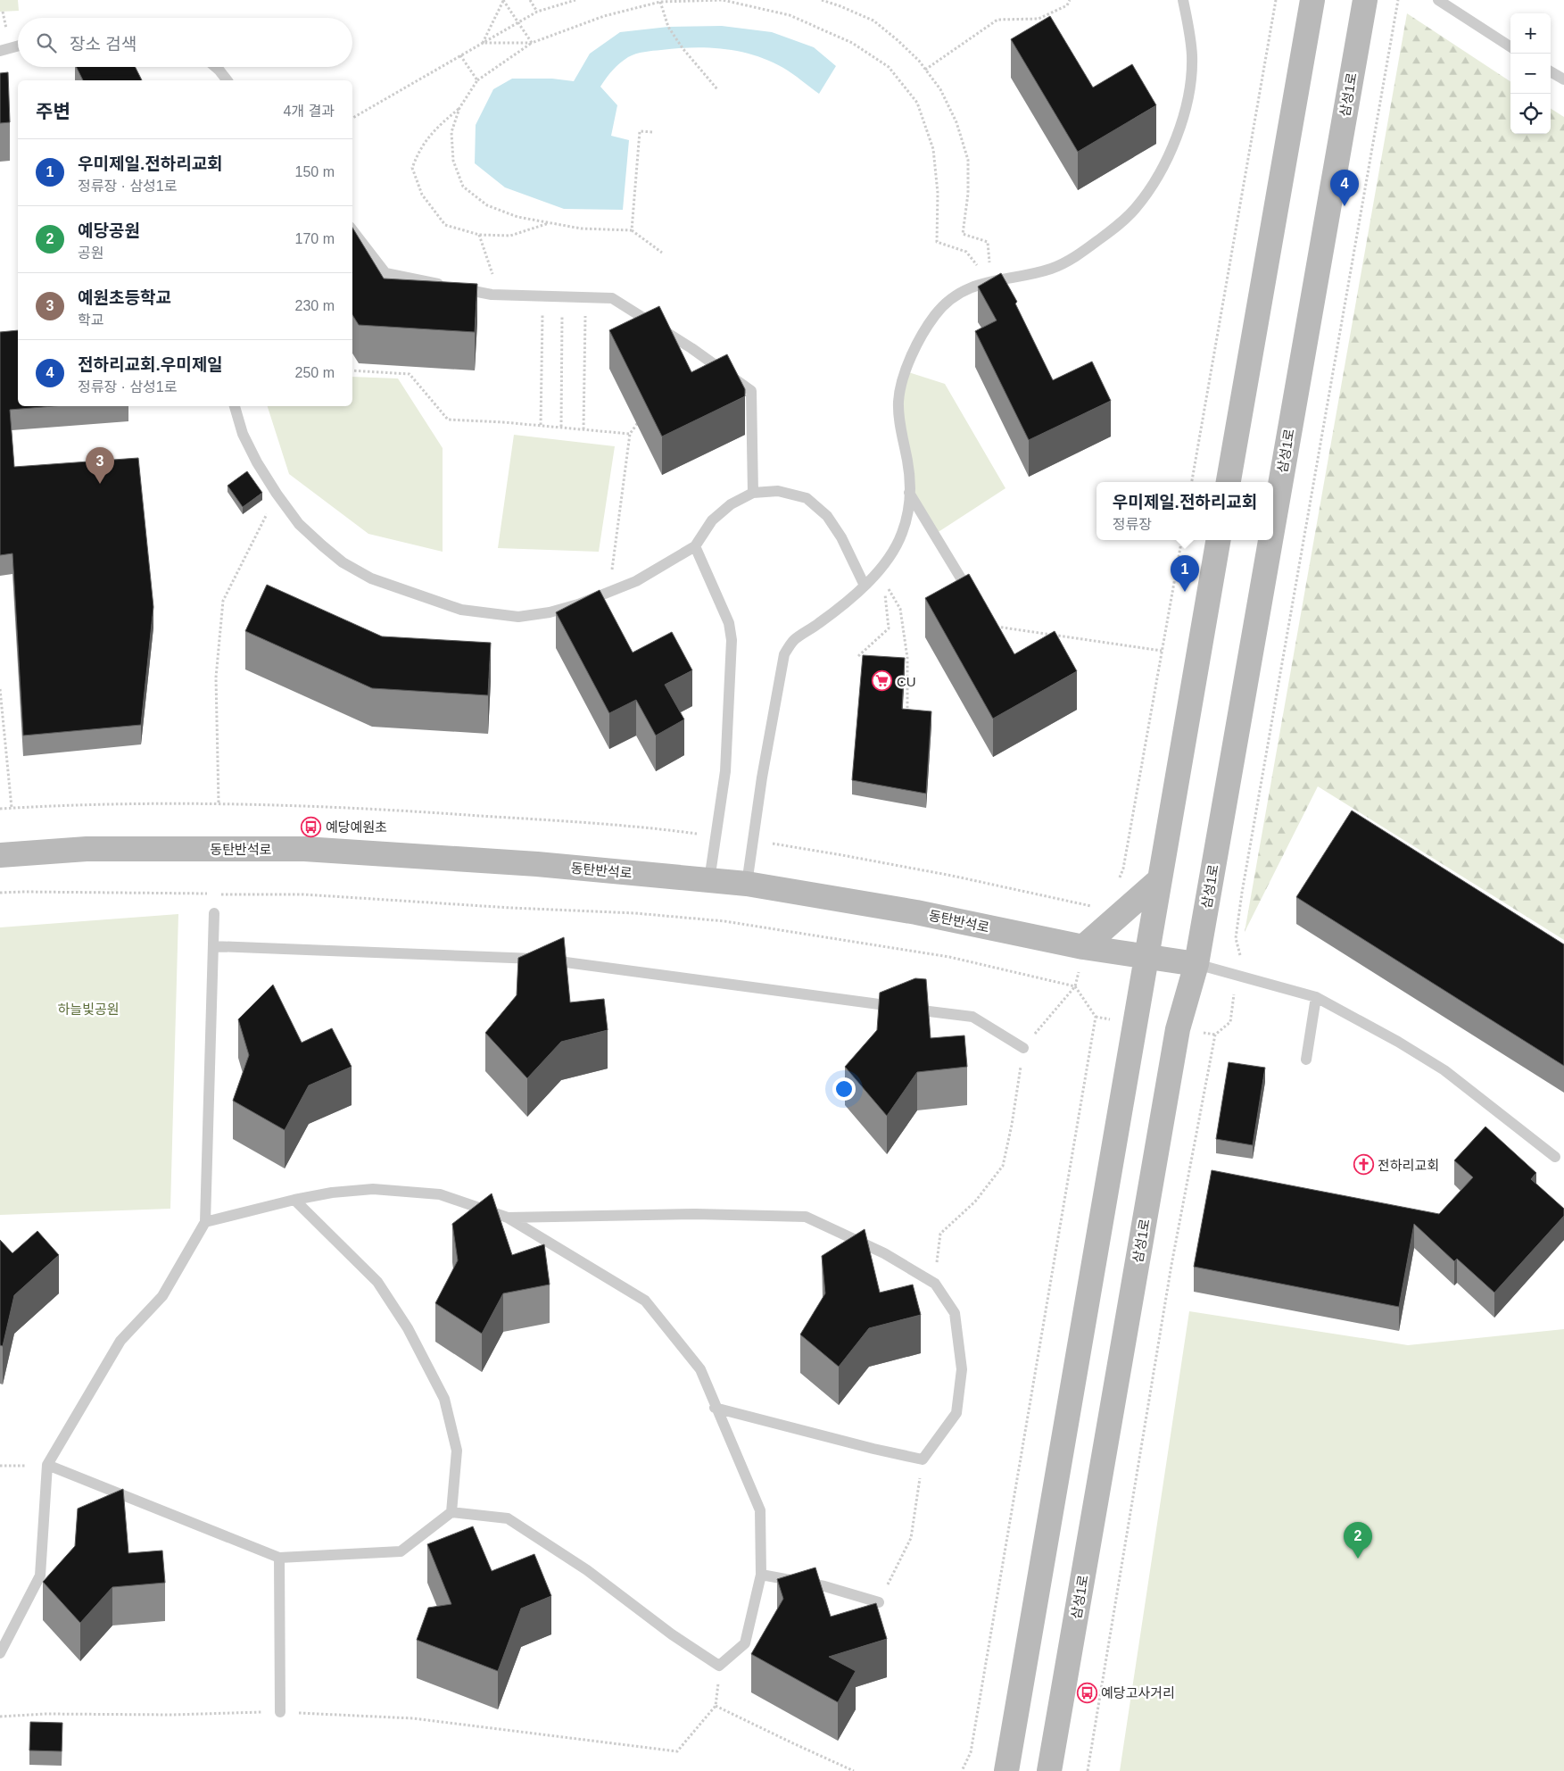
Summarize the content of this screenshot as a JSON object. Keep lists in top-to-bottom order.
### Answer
{
  "streets": {
    "street": ["삼성1로", "동탄반석로"]
  },
  "crossings": [
    ["삼성1로", "동탄반석로"]
  ],
  "parks": ["하늘빛공원"],
  "places": {
    "supermarket": ["CU"],
    "bus stop": ["예당예원초", "예당고사거리"],
    "church": ["전하리교회"]
  },
  "page": {
    "map_buttons": ["+", "−"],
    "search": "장소 검색",
    "heading": ["주변", "4개 결과"],
    "list": [
      {
        "mark": "1",
        "name": "우미제일.전하리교회",
        "note": "정류장 · 삼성1로",
        "value": "150 m"
      },
      {
        "mark": "2",
        "name": "예당공원",
        "note": "공원",
        "value": "170 m"
      },
      {
        "mark": "3",
        "name": "예원초등학교",
        "note": "학교",
        "value": "230 m"
      },
      {
        "mark": "4",
        "name": "전하리교회.우미제일",
        "note": "정류장 · 삼성1로",
        "value": "250 m"
      }
    ],
    "pins": [
      "4",
      "3",
      "1",
      "2"
    ],
    "popup": ["우미제일.전하리교회", "정류장"]
  }
}
